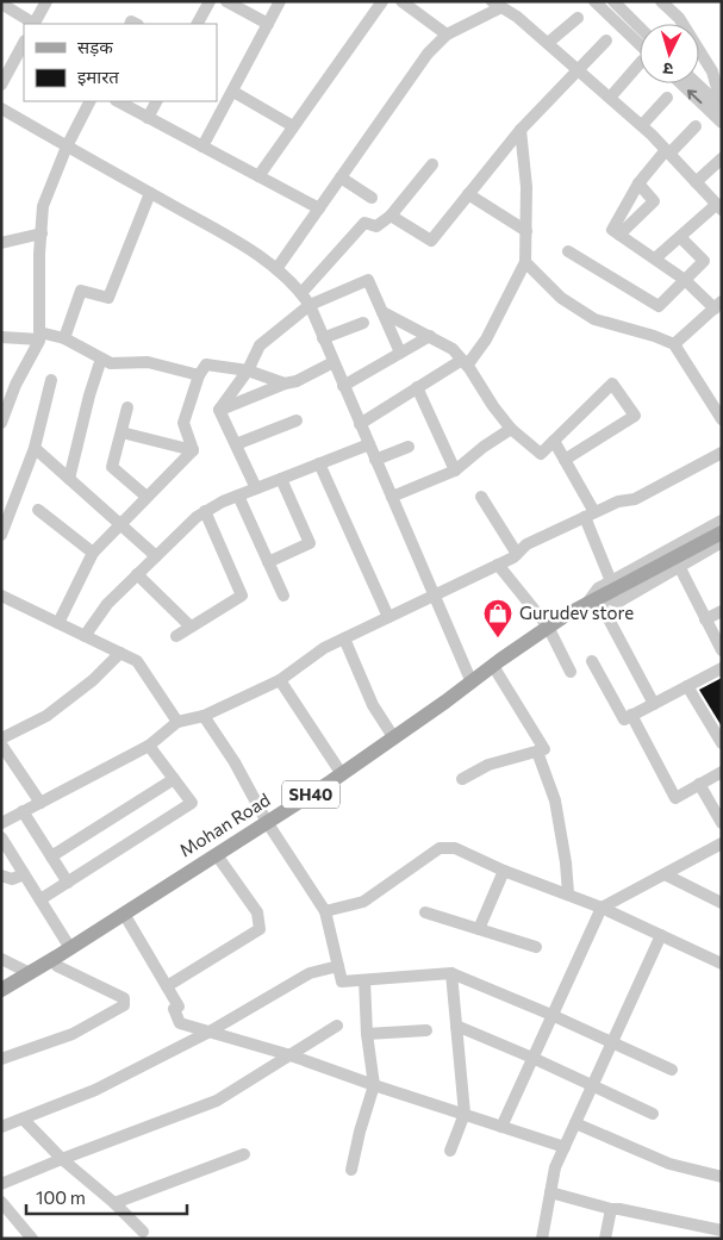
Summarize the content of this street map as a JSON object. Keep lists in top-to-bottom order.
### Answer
{
  "streets": {
    "main road": ["SH40", "Mohan Road"]
  },
  "crossings": [
    ["SH40", "Mohan Road"]
  ],
  "places": {
    "shop": ["Gurudev store"]
  },
  "legend": ["सड़क", "इमारत"],
  "scale_bar": "100 m",
  "north": "bottom"
}
